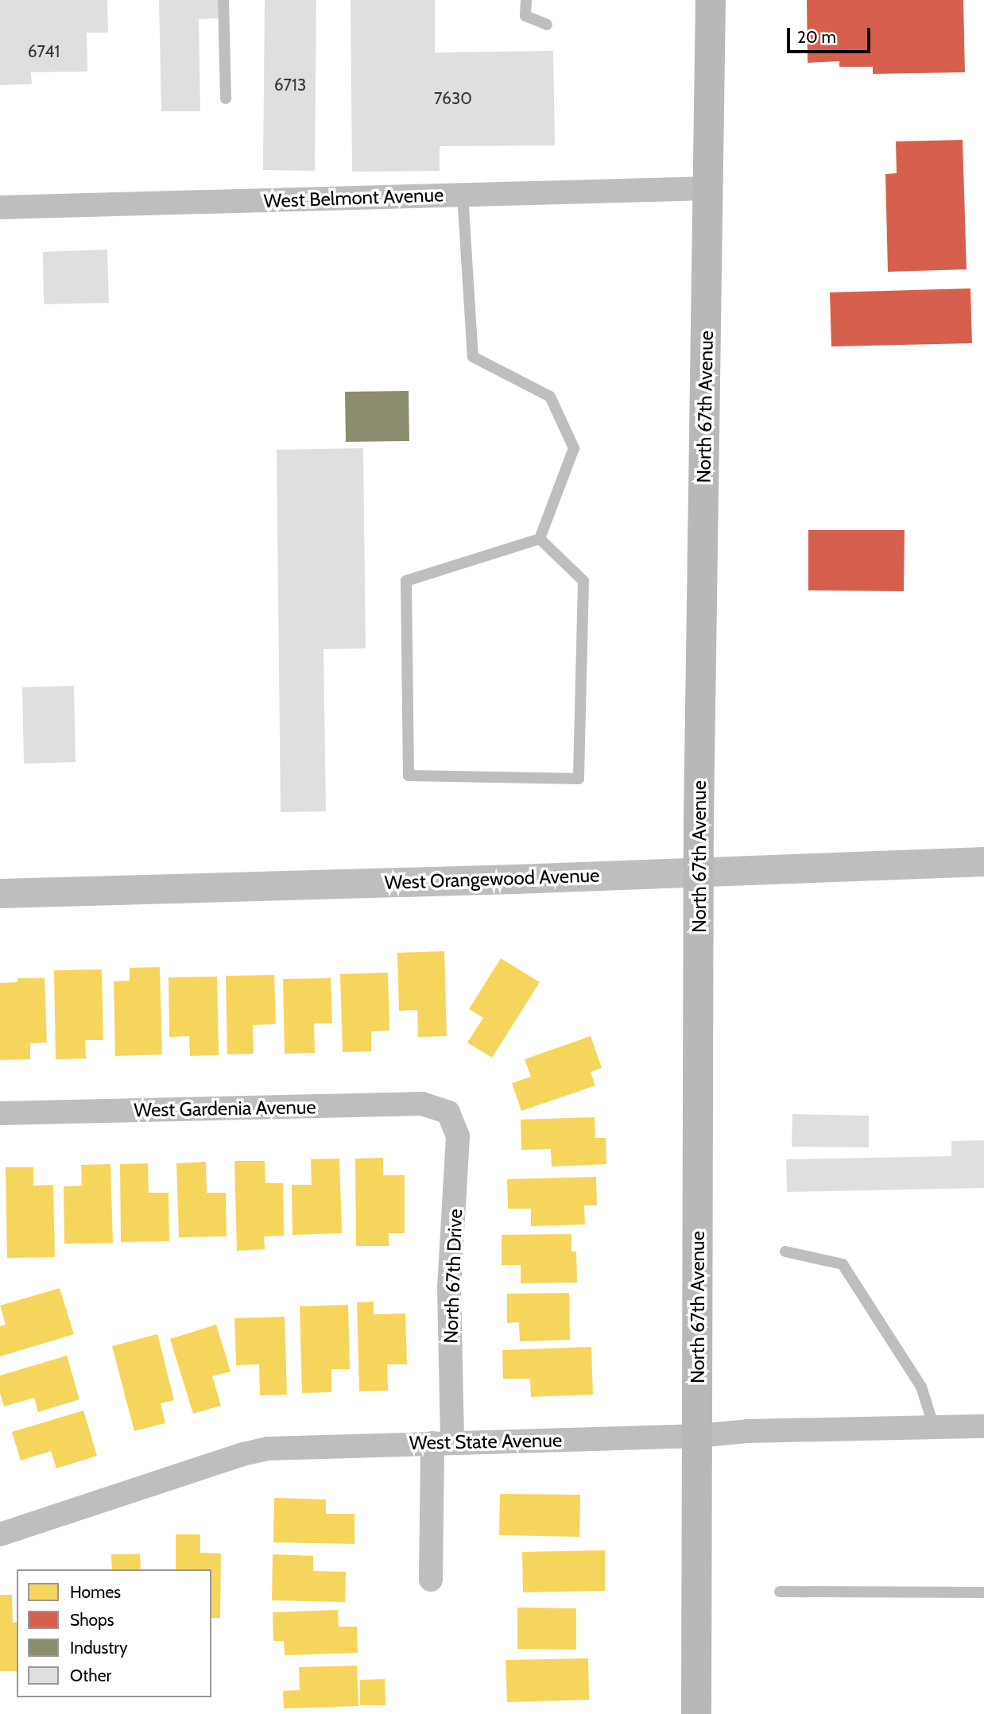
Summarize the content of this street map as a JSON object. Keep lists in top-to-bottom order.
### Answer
{
  "streets": {
    "main road": ["North 67th Avenue"],
    "street": [
      "West Belmont Avenue",
      "West Orangewood Avenue",
      "West Gardenia Avenue",
      "North 67th Drive",
      "West State Avenue"
    ]
  },
  "crossings": [
    ["West Belmont Avenue", "North 67th Avenue"],
    ["North 67th Avenue", "West Orangewood Avenue"],
    ["North 67th Avenue", "West State Avenue"],
    ["West Gardenia Avenue", "North 67th Drive"],
    ["North 67th Drive", "West State Avenue"]
  ],
  "house_numbers": ["6741", "6713", "7630"],
  "legend": [
    "Homes",
    "Shops",
    "Industry",
    "Other"
  ],
  "scale_bar": "20 m"
}
